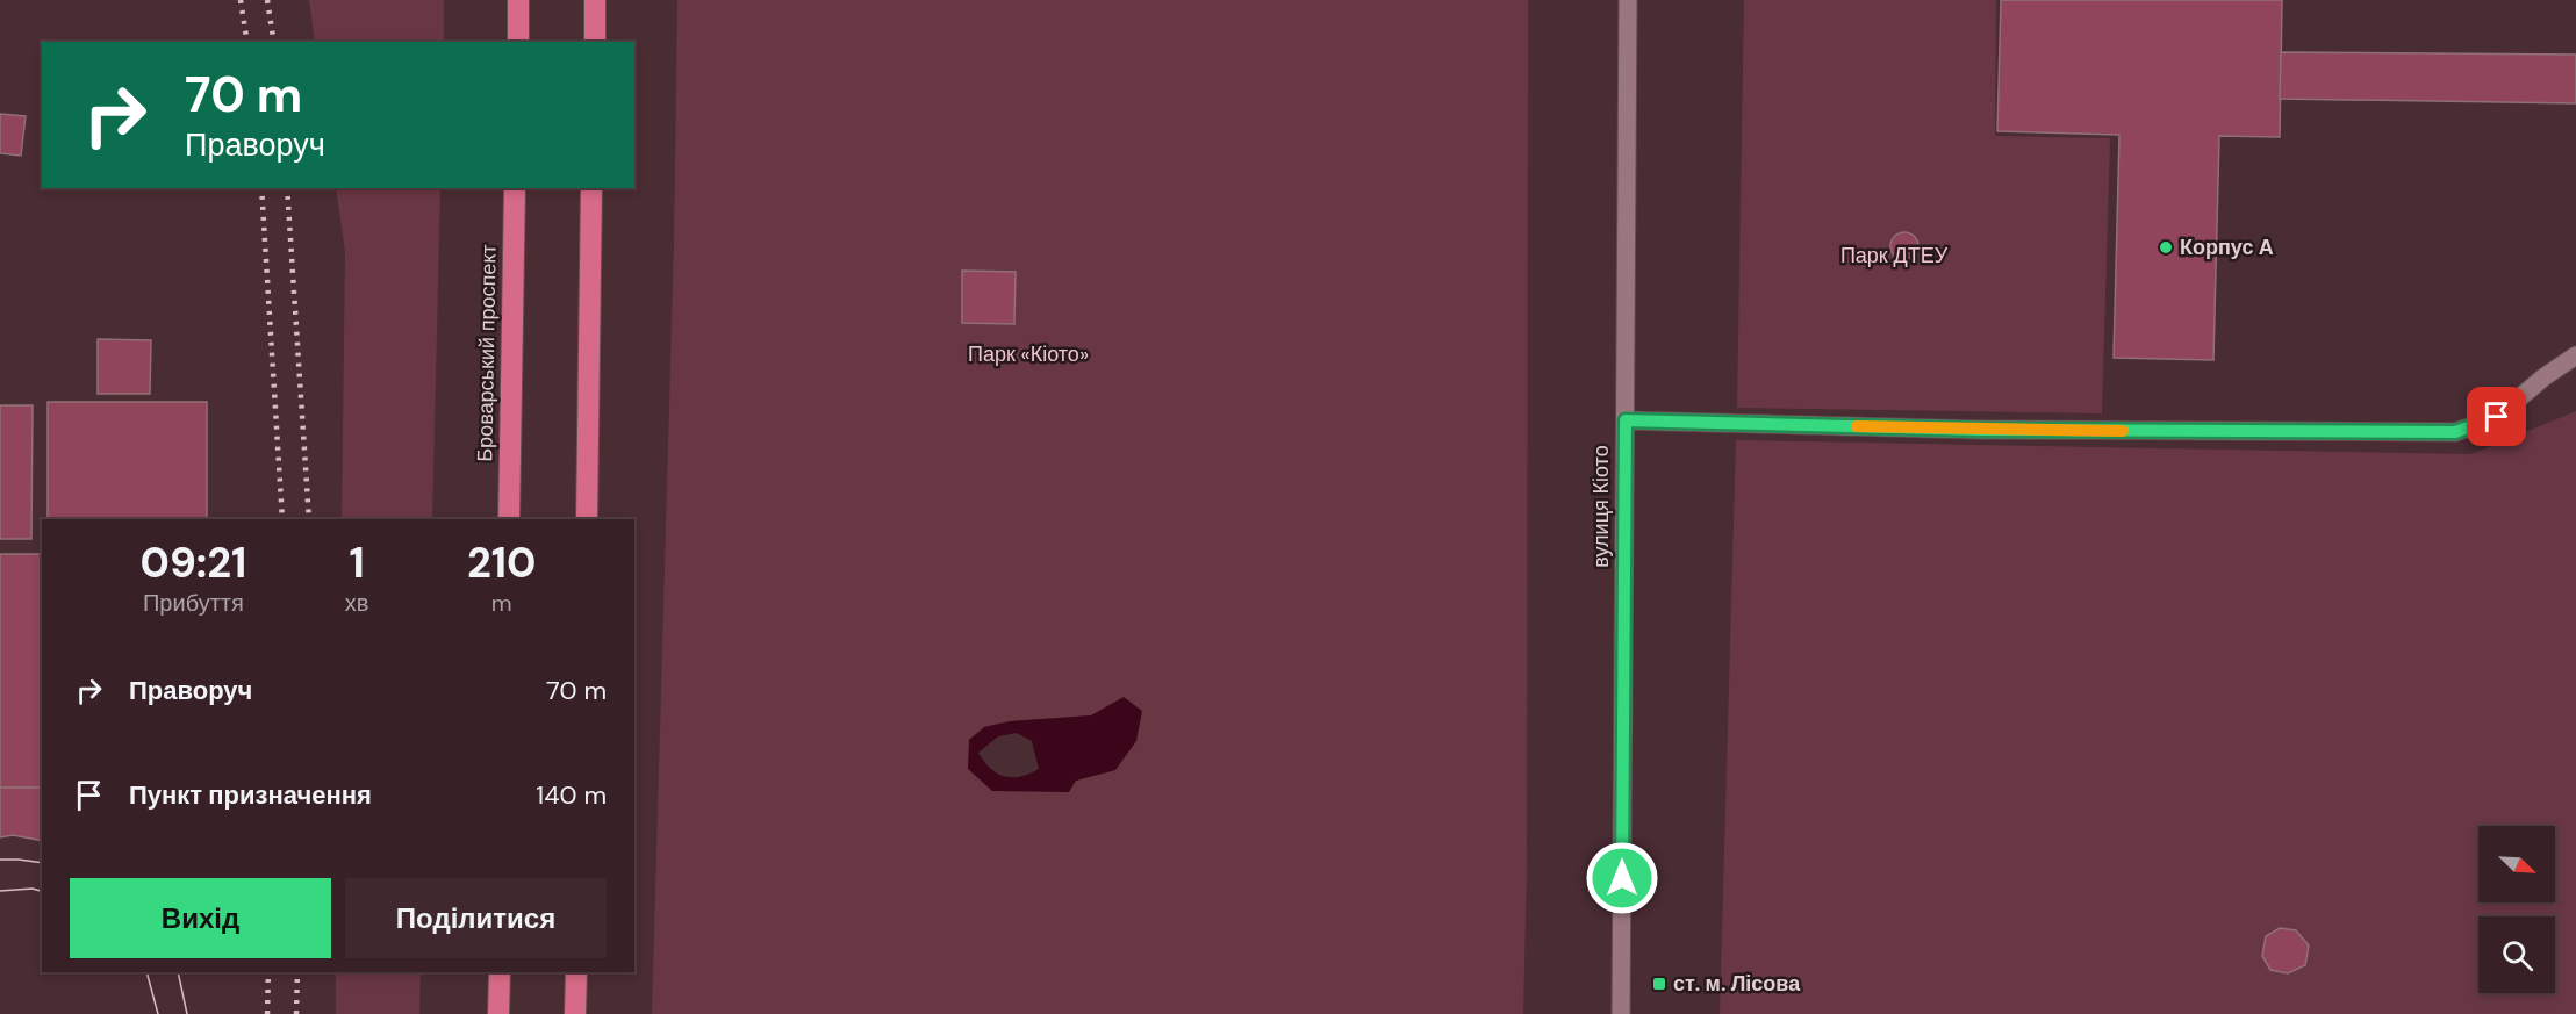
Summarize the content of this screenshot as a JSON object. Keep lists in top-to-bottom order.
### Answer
{
  "streets": {
    "highway": ["Броварський проспект"],
    "street": ["вулиця Кіото"]
  },
  "parks": ["Парк ДТЕУ", "Парк «Кіото»"],
  "places": {
    "other": ["Корпус А"],
    "transit": ["ст. м. Лісова"]
  },
  "north": "bottom right",
  "page": {
    "turn": ["70 m", "Праворуч"],
    "eta": [
      "09:21",
      "Прибуття",
      "1",
      "хв",
      "210",
      "m"
    ],
    "list": [
      {
        "name": "Праворуч",
        "value": "70 m"
      },
      {
        "name": "Пункт призначення",
        "value": "140 m"
      }
    ],
    "buttons": ["Вихід", "Поділитися"]
  }
}
